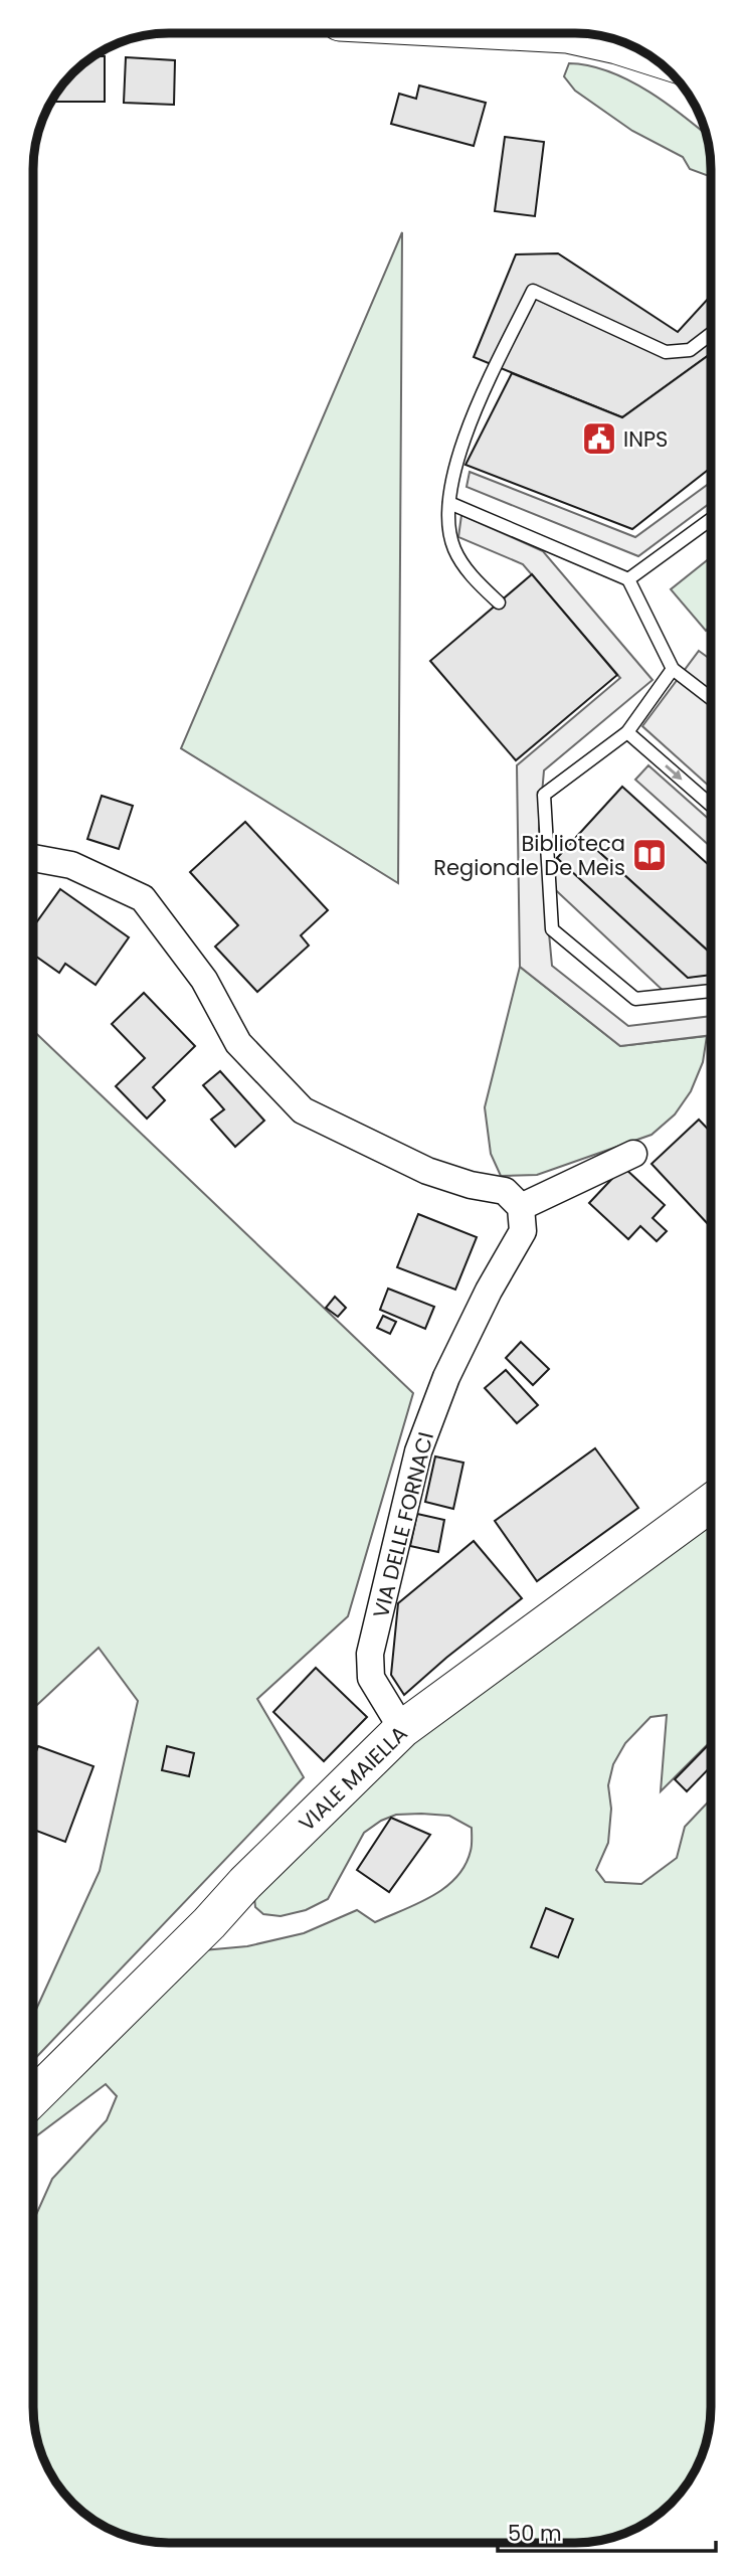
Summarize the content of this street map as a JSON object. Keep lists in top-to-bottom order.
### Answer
{
  "streets": {
    "main road": ["VIALE MAIELLA"],
    "street": ["VIA DELLE FORNACI"]
  },
  "crossings": [
    ["VIA DELLE FORNACI", "VIALE MAIELLA"]
  ],
  "places": {
    "public building": ["INPS"],
    "library": ["Biblioteca Regionale De Meis"]
  },
  "scale_bar": "50 m"
}
